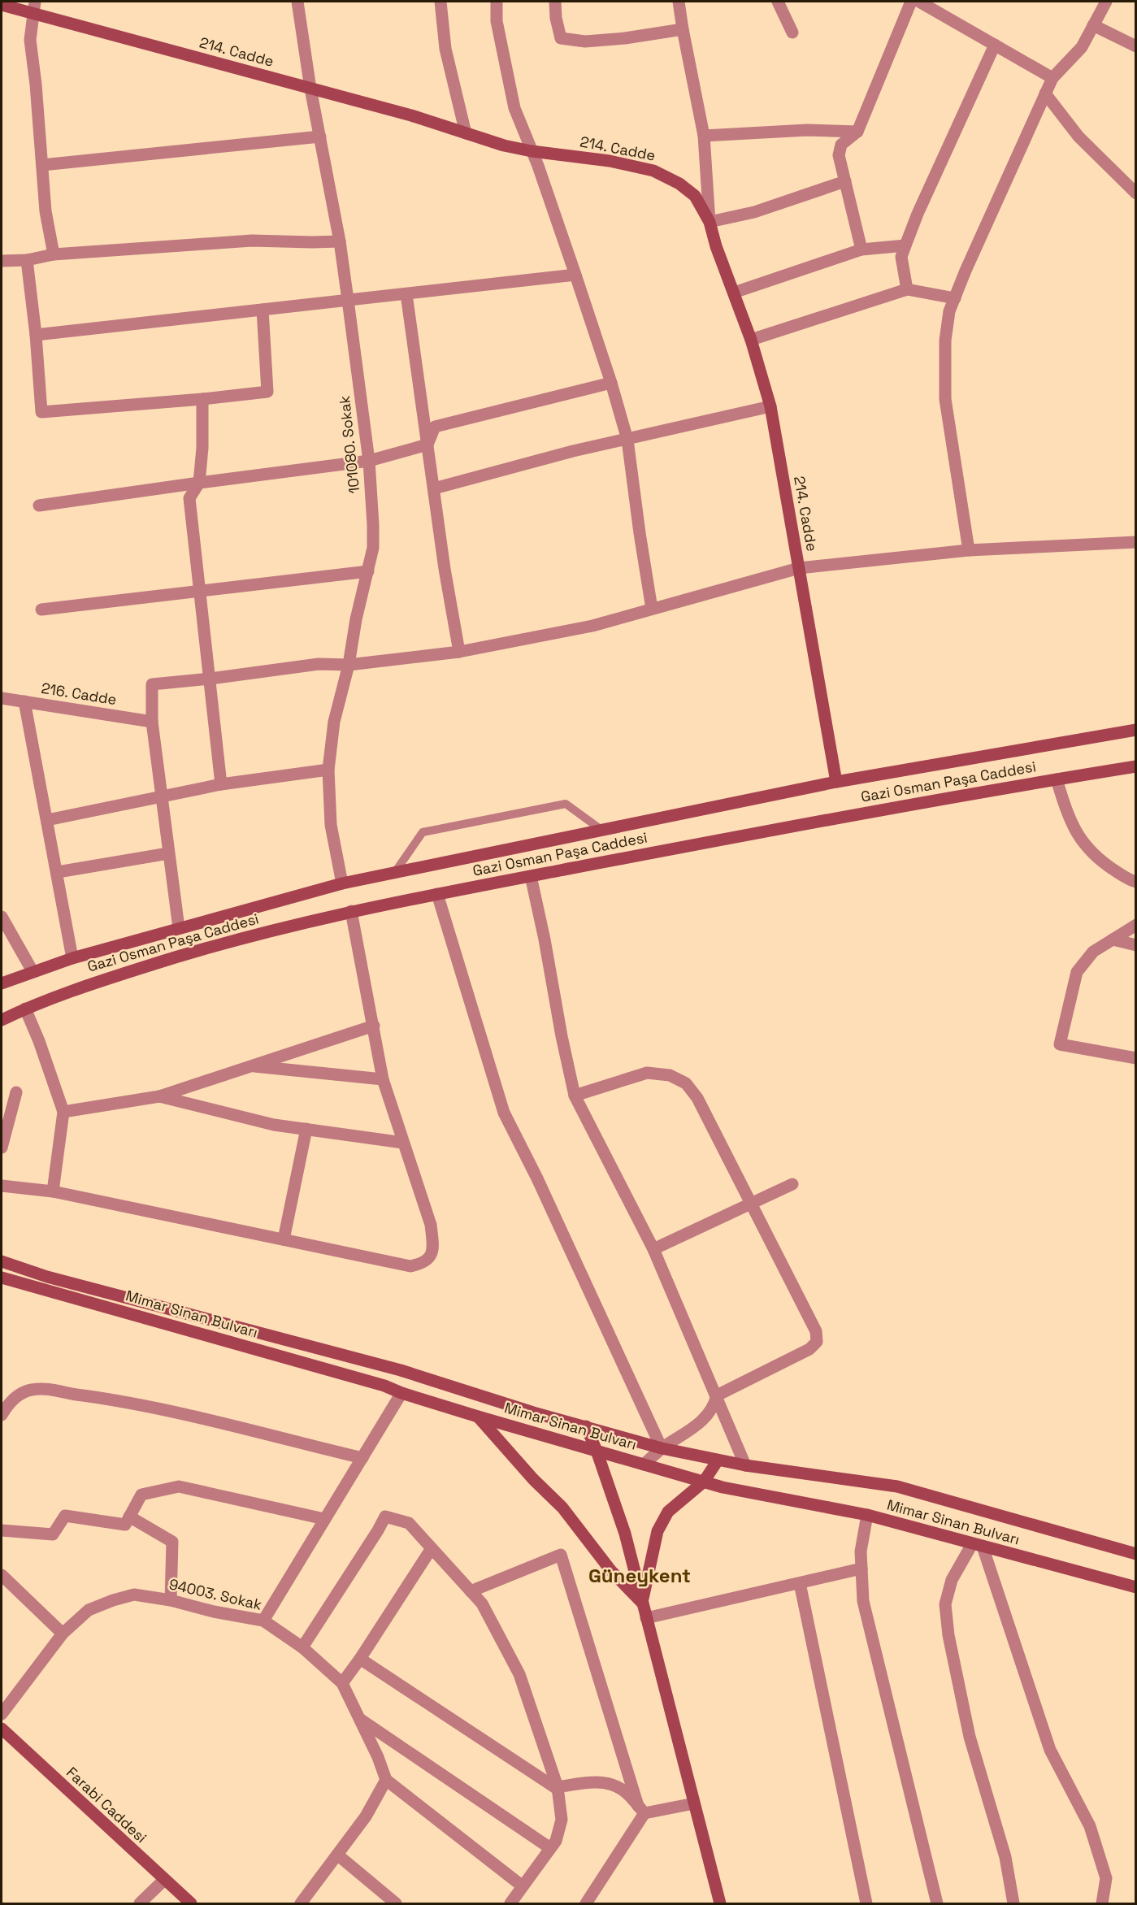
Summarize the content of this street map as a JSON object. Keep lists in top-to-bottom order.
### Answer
{
  "streets": {
    "main road": [
      "214. Cadde",
      "Gazi Osman Paşa Caddesi",
      "Mimar Sinan Bulvarı",
      "Farabi Caddesi"
    ],
    "street": ["101080. Sokak", "216. Cadde", "94003. Sokak"]
  },
  "crossings": [
    ["214. Cadde", "101080. Sokak"],
    ["214. Cadde", "Gazi Osman Paşa Caddesi"],
    ["101080. Sokak", "Gazi Osman Paşa Caddesi"]
  ],
  "districts": ["Güneykent"]
}
